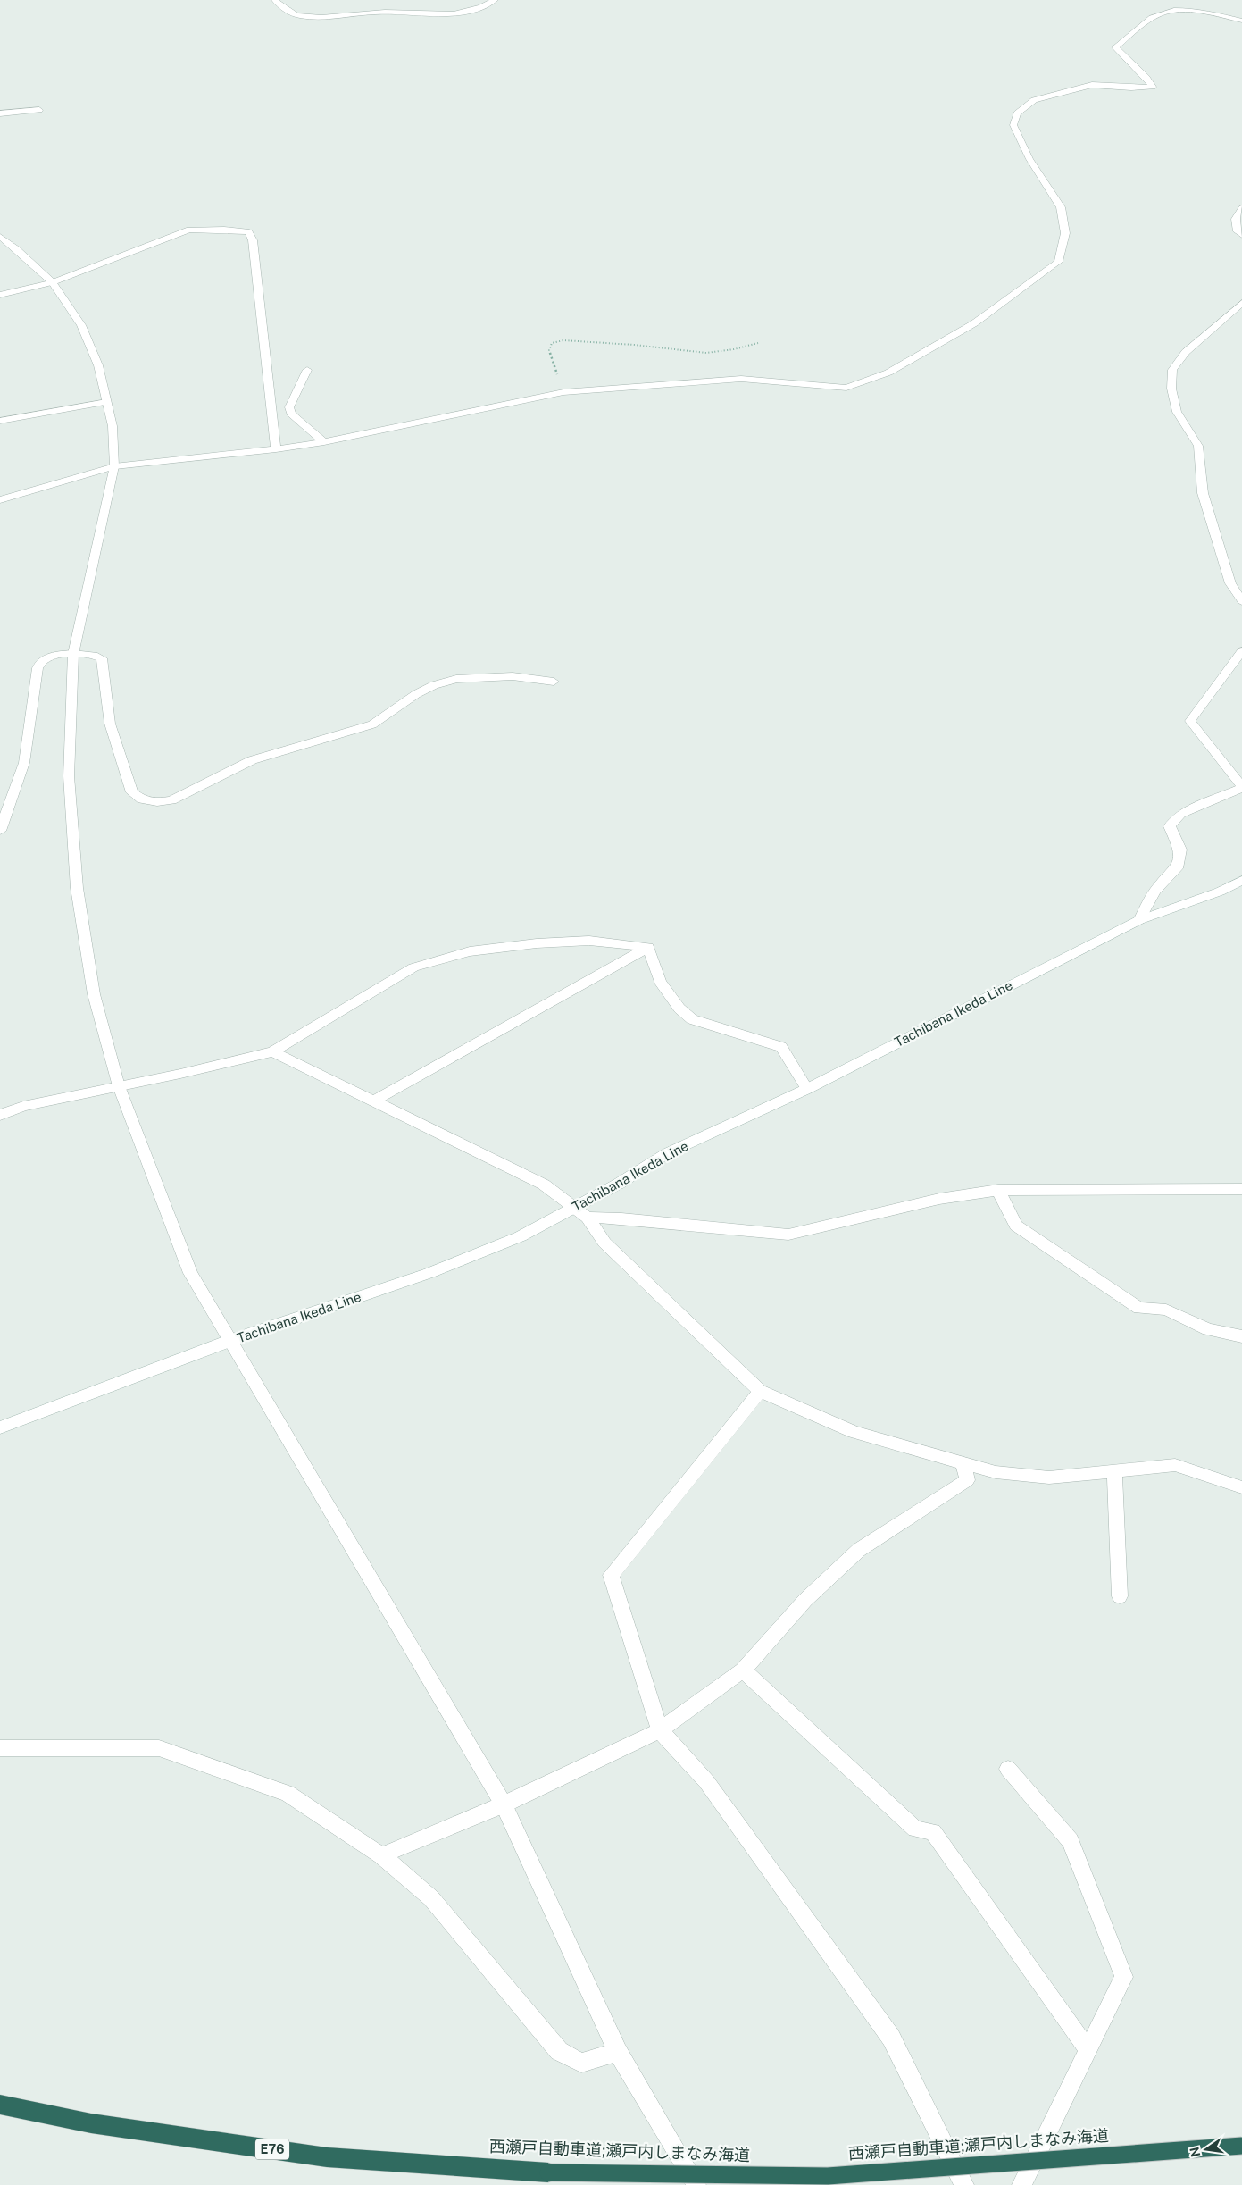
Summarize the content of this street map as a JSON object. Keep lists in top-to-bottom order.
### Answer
{
  "streets": {
    "highway": ["西瀬戸自動車道;瀬戸内しまなみ海道", "E76"],
    "street": ["Tachibana Ikeda Line"]
  },
  "north": "left"
}
